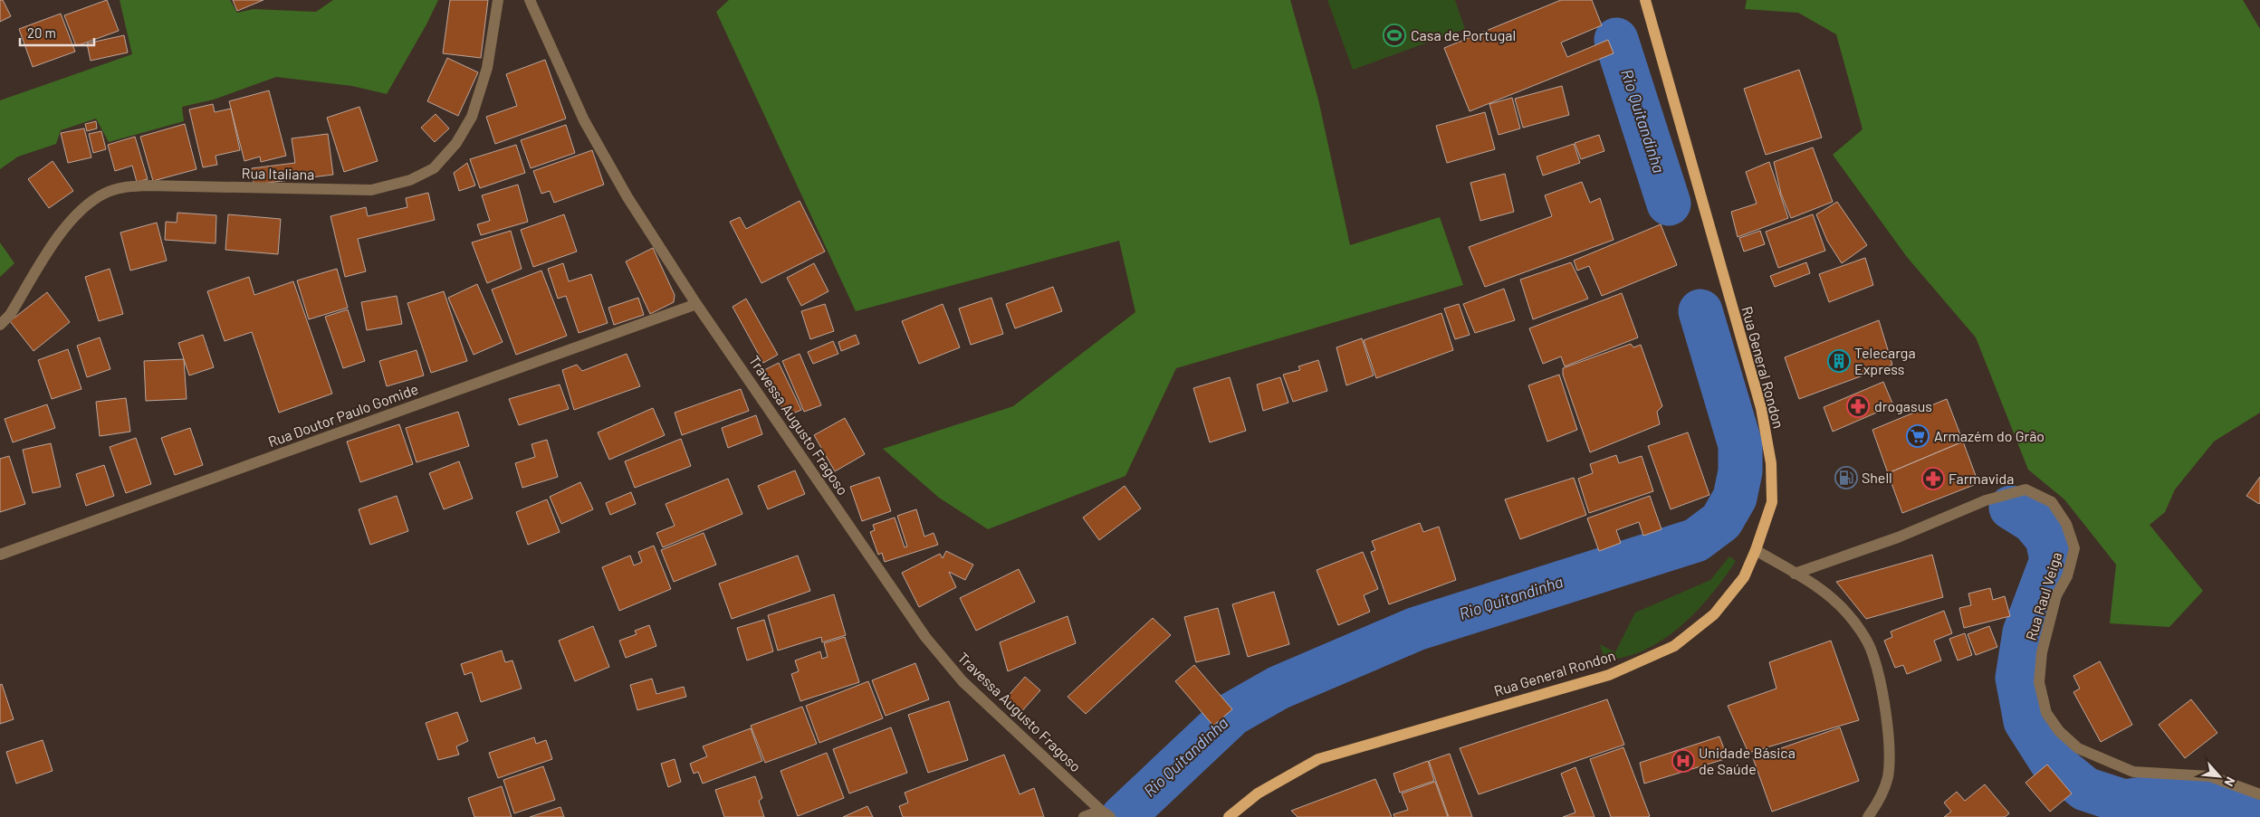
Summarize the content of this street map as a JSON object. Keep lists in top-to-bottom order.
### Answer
{
  "streets": {
    "main road": ["Rua General Rondon"],
    "street": [
      "Rua Italiana",
      "Rua Doutor Paulo Gomide",
      "Travessa Augusto Fragoso",
      "Rua Raul Veiga"
    ]
  },
  "crossings": [
    ["Rua Doutor Paulo Gomide", "Travessa Augusto Fragoso"]
  ],
  "water": ["Rio Quitandinha"],
  "places": {
    "sports": ["Casa de Portugal"],
    "building": ["Telecarga Express"],
    "pharmacy": ["drogasus", "Farmavida"],
    "supermarket": ["Armazém do Grão"],
    "fuel station": ["Shell"],
    "hospital": ["Unidade Básica de Saúde"]
  },
  "scale_bar": "20 m",
  "north": "bottom right"
}
